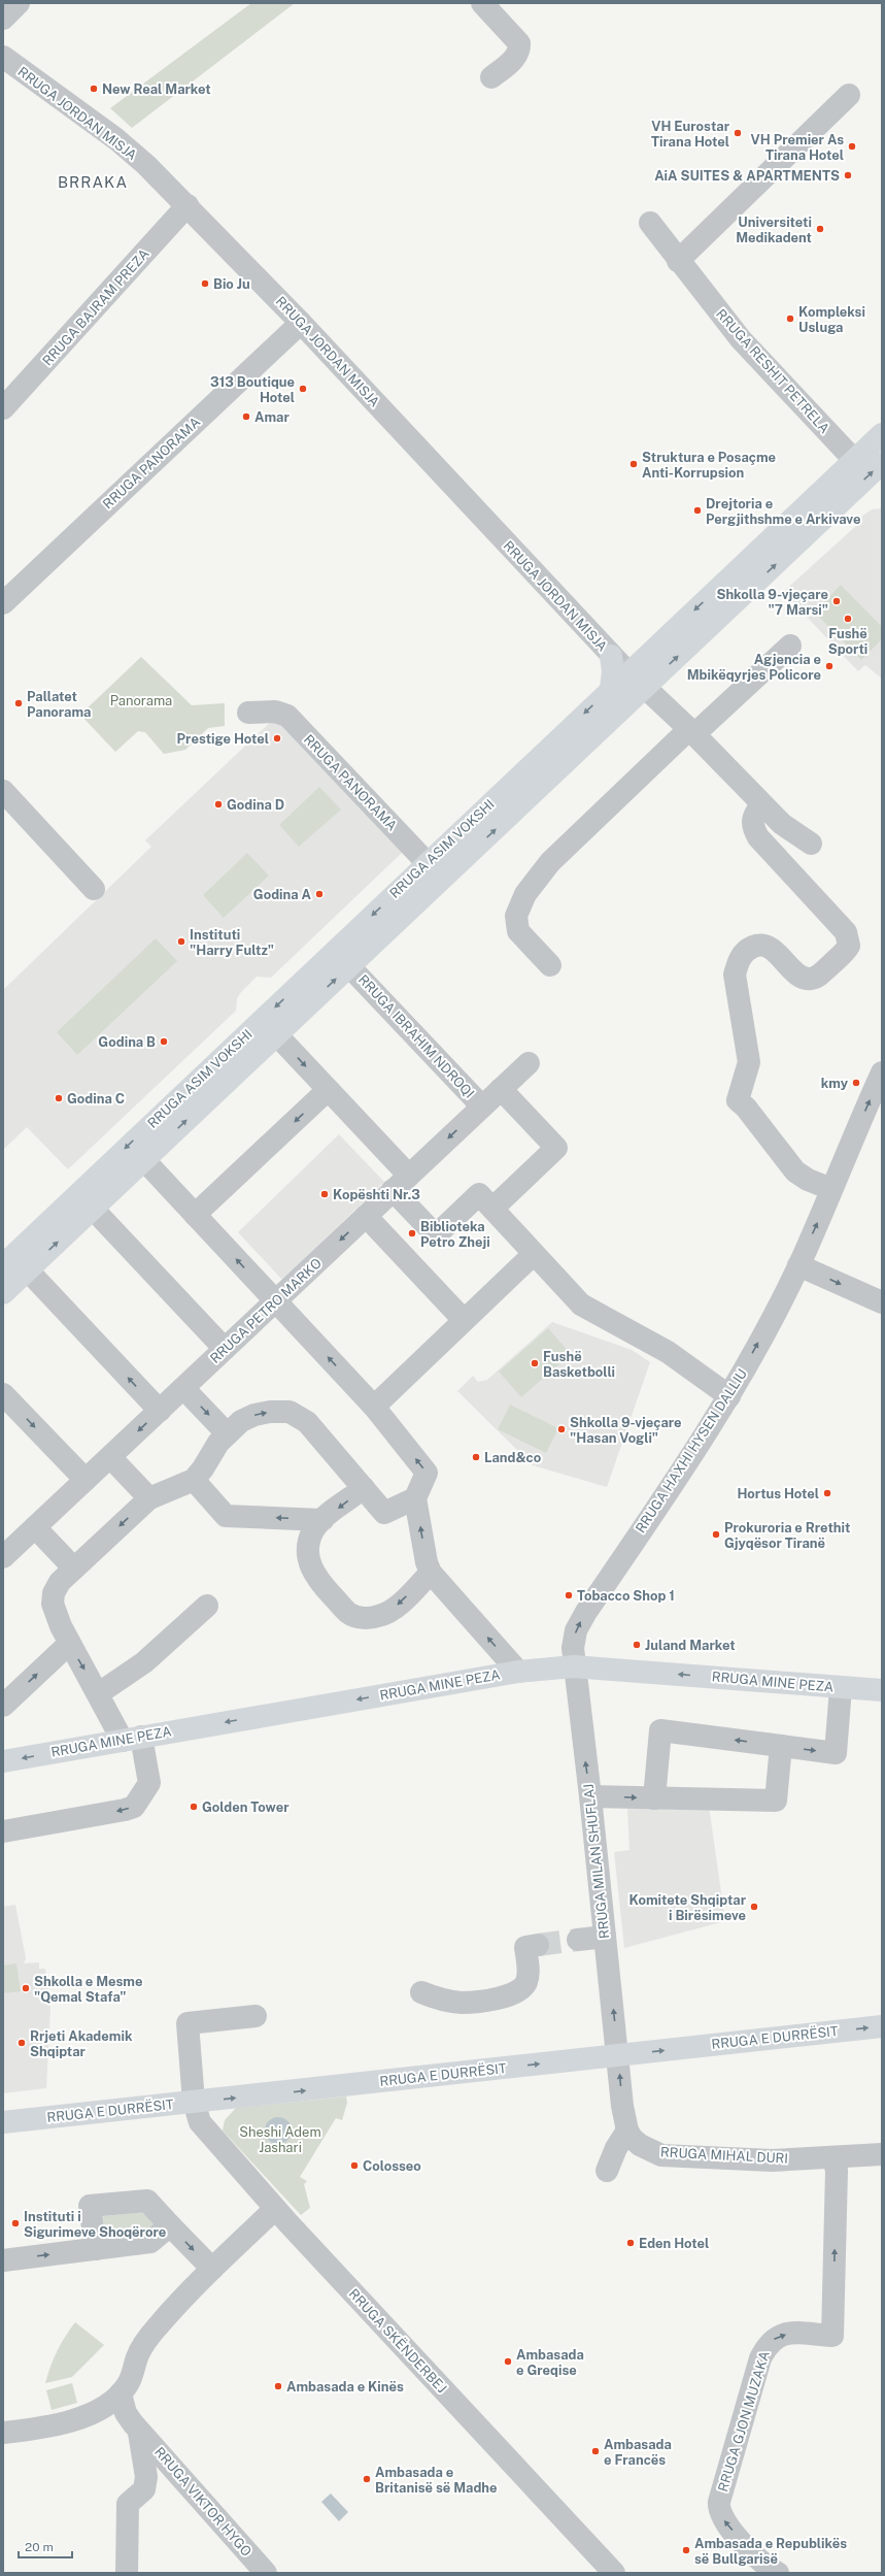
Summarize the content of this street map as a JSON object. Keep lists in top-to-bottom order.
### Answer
{
  "streets": {
    "main road": ["RRUGA ASIM VOKSHI", "RRUGA MINE PEZA", "RRUGA E DURRËSIT"],
    "street": [
      "RRUGA JORDAN MISJA",
      "RRUGA BAJRAM PREZA",
      "RRUGA RESHIT PETRELA",
      "RRUGA PANORAMA",
      "RRUGA IBRAHIM NDROQI",
      "RRUGA PETRO MARKO",
      "RRUGA HAXHI HYSEN DALLIU",
      "RRUGA MILAN SHUFLAJ",
      "RRUGA MIHAL DURI",
      "RRUGA SKËNDERBEJ",
      "RRUGA GJON MUZAKA",
      "RRUGA VIKTOR HYGO"
    ]
  },
  "crossings": [
    ["RRUGA JORDAN MISJA", "RRUGA BAJRAM PREZA"],
    ["RRUGA JORDAN MISJA", "RRUGA PANORAMA"],
    ["RRUGA JORDAN MISJA", "RRUGA ASIM VOKSHI"],
    ["RRUGA RESHIT PETRELA", "RRUGA ASIM VOKSHI"],
    ["RRUGA PANORAMA", "RRUGA ASIM VOKSHI"],
    ["RRUGA ASIM VOKSHI", "RRUGA IBRAHIM NDROQI"],
    ["RRUGA IBRAHIM NDROQI", "RRUGA PETRO MARKO"],
    ["RRUGA HAXHI HYSEN DALLIU", "RRUGA MINE PEZA"],
    ["RRUGA HAXHI HYSEN DALLIU", "RRUGA MILAN SHUFLAJ"],
    ["RRUGA MINE PEZA", "RRUGA MILAN SHUFLAJ"],
    ["RRUGA MILAN SHUFLAJ", "RRUGA E DURRËSIT"],
    ["RRUGA E DURRËSIT", "RRUGA SKËNDERBEJ"],
    ["RRUGA MIHAL DURI", "RRUGA GJON MUZAKA"]
  ],
  "one_way": [
    "RRUGA HAXHI HYSEN DALLIU",
    "RRUGA MINE PEZA",
    "RRUGA MILAN SHUFLAJ",
    "RRUGA E DURRËSIT",
    "RRUGA GJON MUZAKA"
  ],
  "districts": ["BRRAKA"],
  "parks": ["Panorama", "Sheshi Adem Jashari"],
  "places": [
    "New Real Market",
    "VH Eurostar Tirana Hotel",
    "VH Premier As Tirana Hotel",
    "AiA SUITES & APARTMENTS",
    "Universiteti Medikadent",
    "Bio Ju",
    "Kompleksi Usluga",
    "313 Boutique Hotel",
    "Amar",
    "Struktura e Posaçme Anti-Korrupsion",
    "Drejtoria e Pergjithshme e Arkivave",
    "Shkolla 9-vjeçare \"7 Marsi\"",
    "Fushë Sporti",
    "Agjencia e Mbikëqyrjes Policore",
    "Pallatet Panorama",
    "Prestige Hotel",
    "Godina D",
    "Godina A",
    "Instituti \"Harry Fultz\"",
    "Godina B",
    "kmy",
    "Godina C",
    "Kopështi Nr.3",
    "Biblioteka Petro Zheji",
    "Fushë Basketbolli",
    "Shkolla 9-vjeçare \"Hasan Vogli\"",
    "Land&co",
    "Hortus Hotel",
    "Prokuroria e Rrethit Gjyqësor Tiranë",
    "Tobacco Shop 1",
    "Juland Market",
    "Golden Tower",
    "Komitete Shqiptar i Birësimeve",
    "Shkolla e Mesme \"Qemal Stafa\"",
    "Rrjeti Akademik Shqiptar",
    "Colosseo",
    "Instituti i Sigurimeve Shoqërore",
    "Eden Hotel",
    "Ambasada e Greqise",
    "Ambasada e Kinës",
    "Ambasada e Francës",
    "Ambasada e Britanisë së Madhe",
    "Ambasada e Republikës së Bullgarisë"
  ],
  "scale_bar": "20 m"
}
